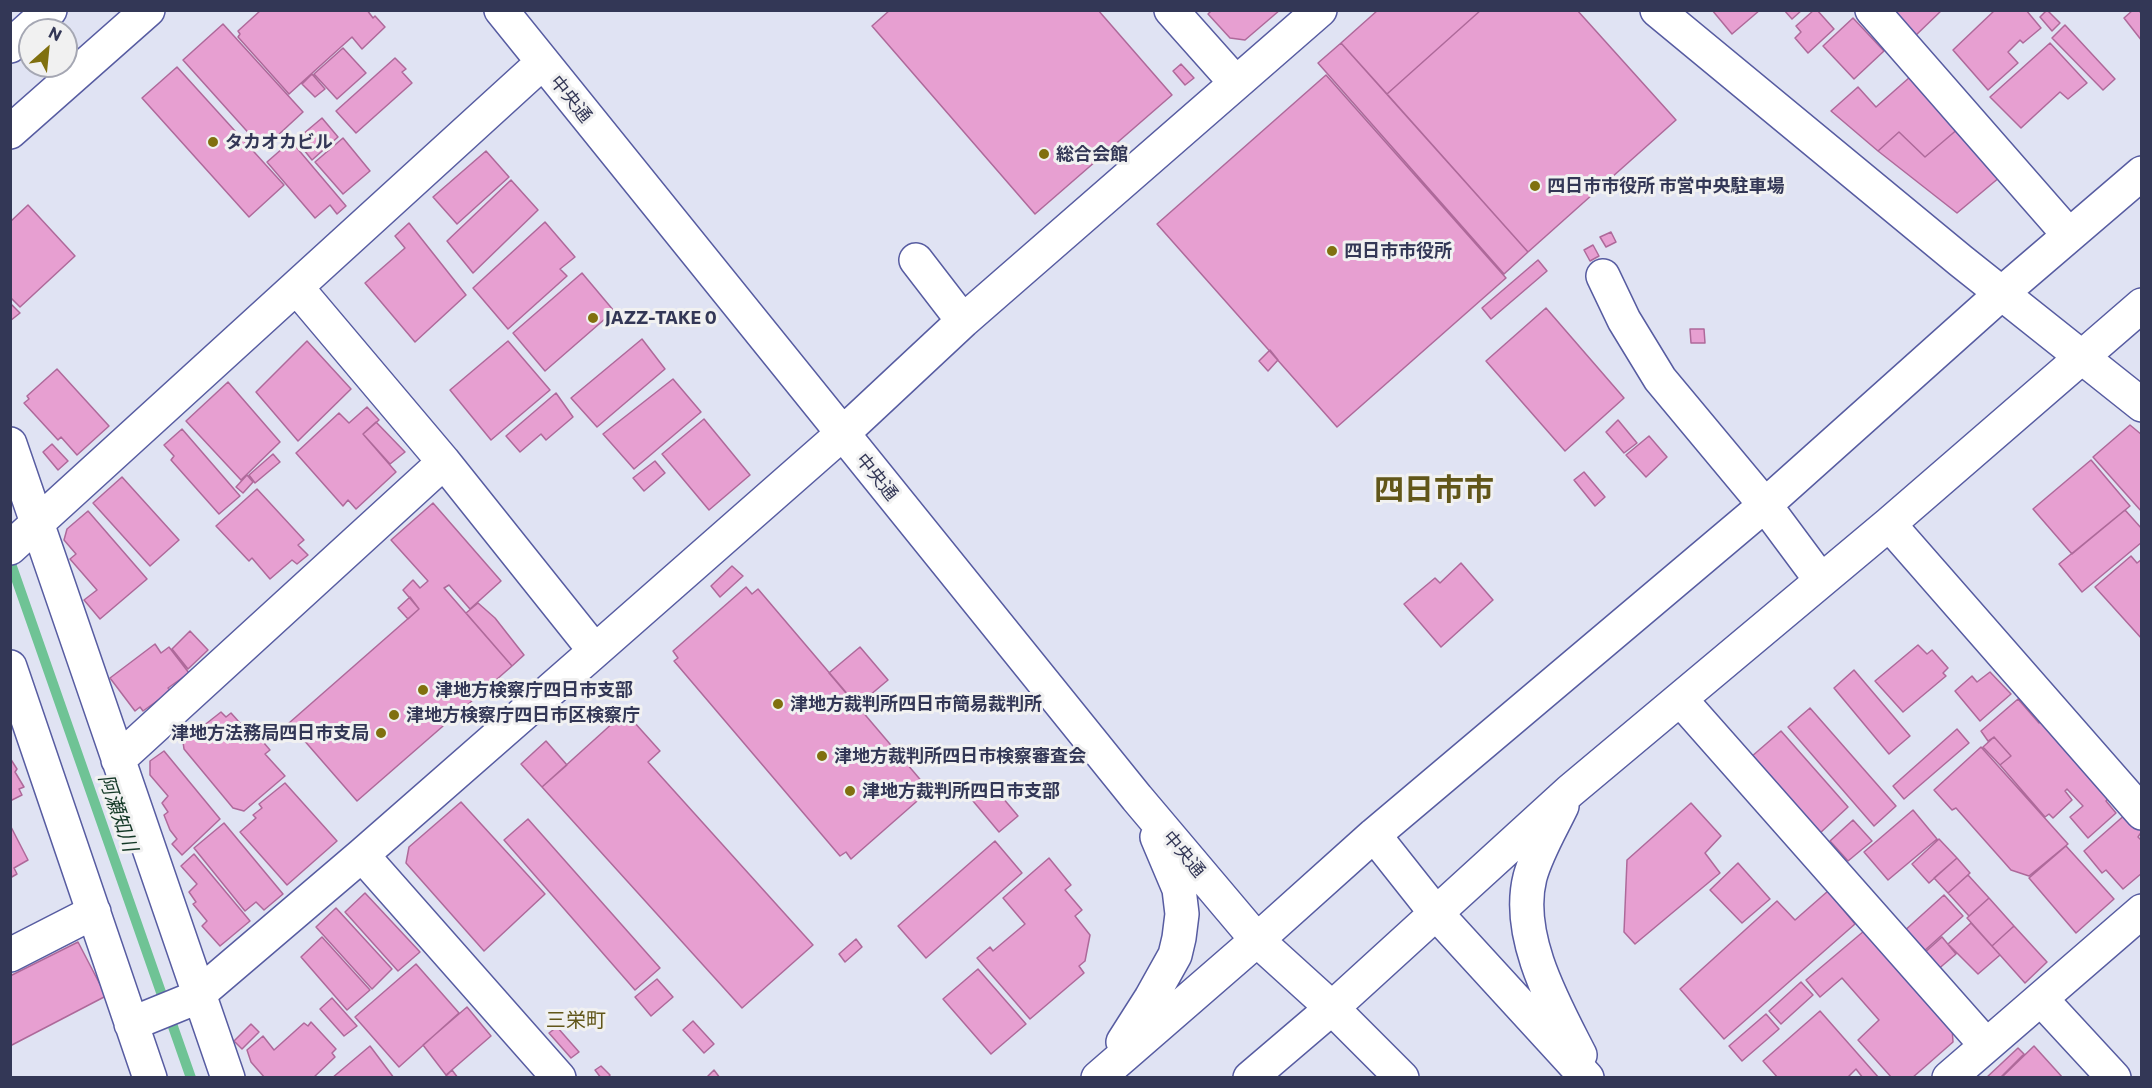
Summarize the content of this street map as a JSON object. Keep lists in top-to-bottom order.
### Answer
{
  "streets": {
    "main road": ["中央通"]
  },
  "districts": ["四日市市", "三栄町"],
  "water": ["阿瀬知川"],
  "places": [
    "タカオカビル",
    "総合会館",
    "四日市市役所 市営中央駐車場",
    "四日市市役所",
    "JAZZ-TAKE 0",
    "津地方検察庁四日市支部",
    "津地方裁判所四日市簡易裁判所",
    "津地方検察庁四日市区検察庁",
    "津地方法務局四日市支局",
    "津地方裁判所四日市検察審査会",
    "津地方裁判所四日市支部"
  ],
  "north": "top right"
}
